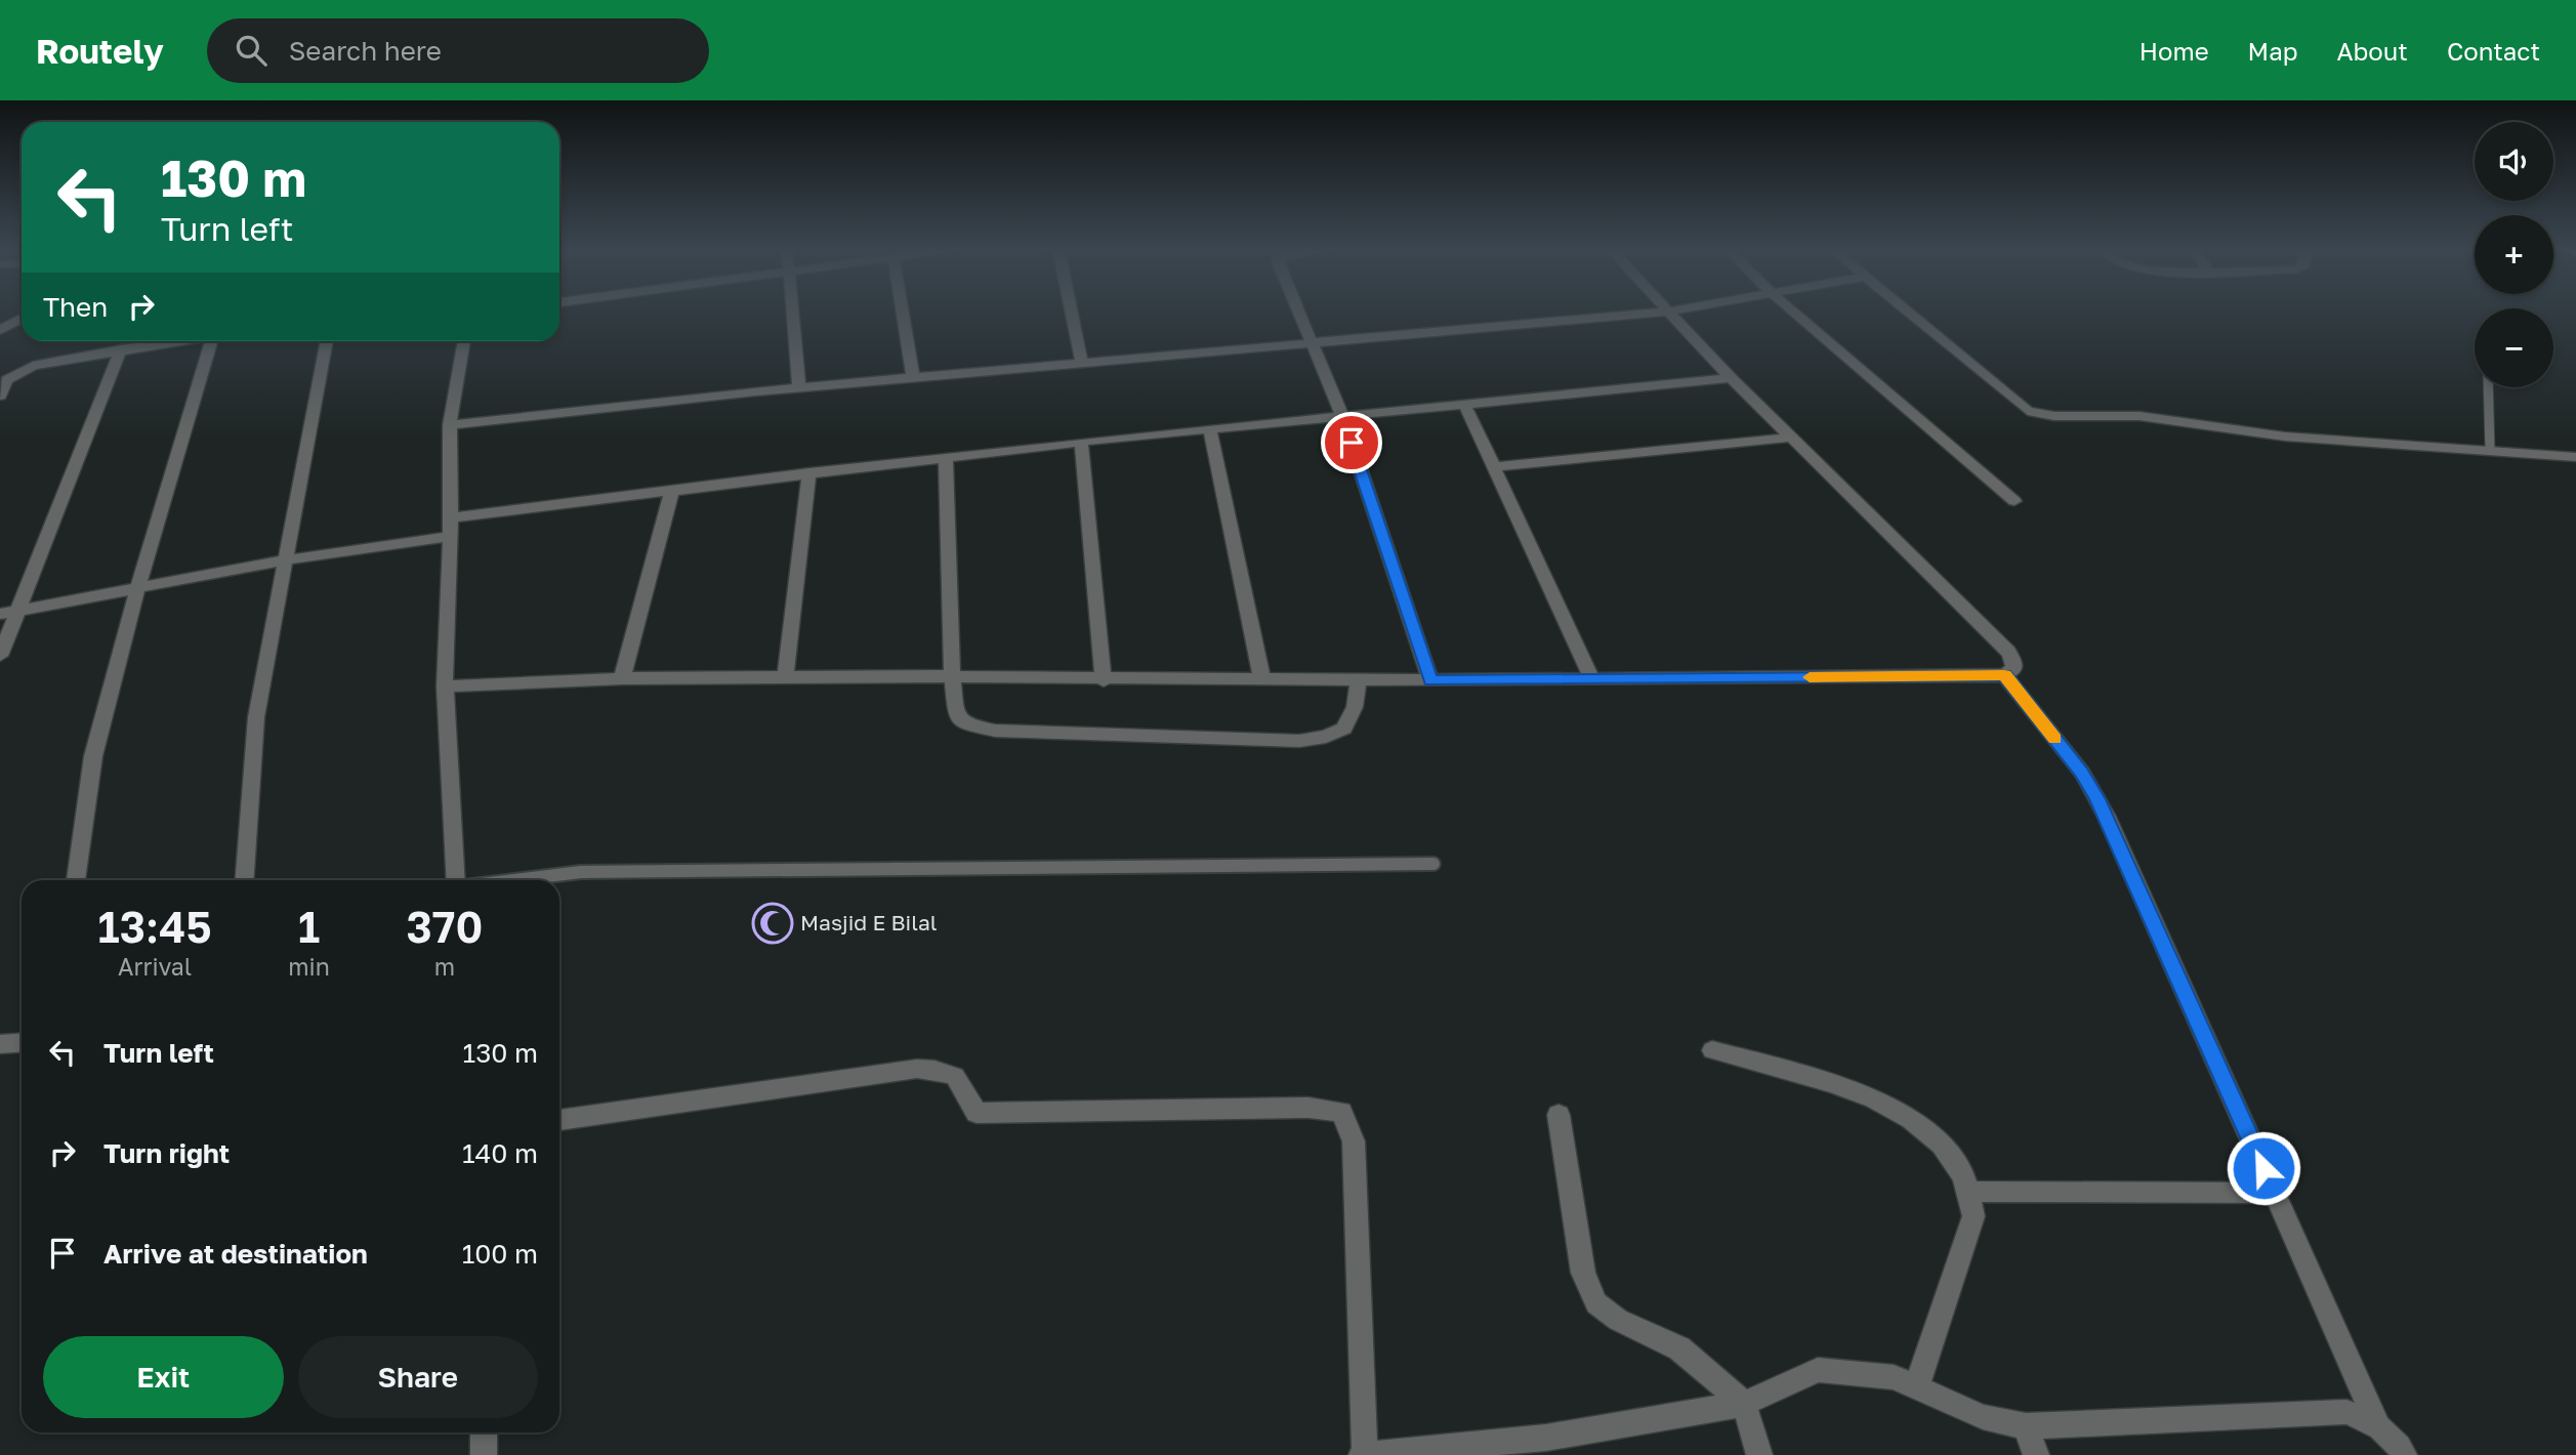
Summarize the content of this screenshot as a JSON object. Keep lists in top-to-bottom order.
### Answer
{
  "places": {
    "mosque": ["Masjid E Bilal"]
  },
  "page": {
    "header": "Routely",
    "search": "Search here",
    "nav": [
      "Home",
      "Map",
      "About",
      "Contact"
    ],
    "map_buttons": ["+", "−"],
    "turn": ["130 m", "Turn left"],
    "then": "Then",
    "eta": [
      "13:45",
      "Arrival",
      "1",
      "min",
      "370",
      "m"
    ],
    "list": [
      {
        "name": "Turn left",
        "value": "130 m"
      },
      {
        "name": "Turn right",
        "value": "140 m"
      },
      {
        "name": "Arrive at destination",
        "value": "100 m"
      }
    ],
    "buttons": ["Exit", "Share"]
  }
}
